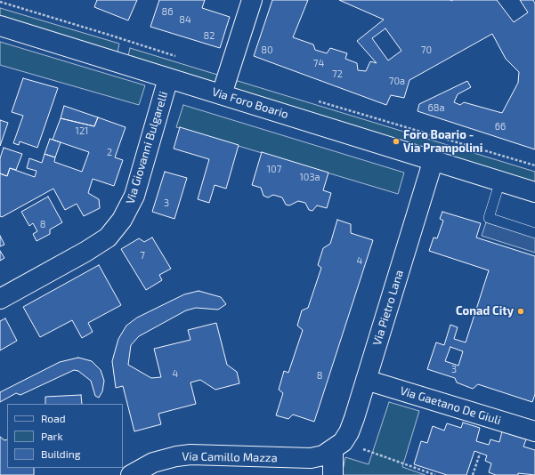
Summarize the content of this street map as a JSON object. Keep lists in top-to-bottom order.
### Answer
{
  "streets": {
    "street": [
      "Via Foro Boario",
      "Via Giovanni Bulgarelli",
      "Via Pietro Lana",
      "Via Gaetano De Giuli",
      "Via Camillo Mazza"
    ]
  },
  "crossings": [
    ["Via Foro Boario", "Via Giovanni Bulgarelli"],
    ["Via Foro Boario", "Via Pietro Lana"],
    ["Via Pietro Lana", "Via Gaetano De Giuli"],
    ["Via Pietro Lana", "Via Camillo Mazza"]
  ],
  "places": ["Foro Boario - Via Prampolini", "Conad City"],
  "house_numbers": [
    "86",
    "84",
    "82",
    "80",
    "70",
    "74",
    "72",
    "70a",
    "68a",
    "66",
    "121",
    "2",
    "107",
    "103a",
    "3",
    "8",
    "7",
    "4",
    "3",
    "4",
    "8"
  ],
  "legend": ["Road", "Park", "Building"]
}
